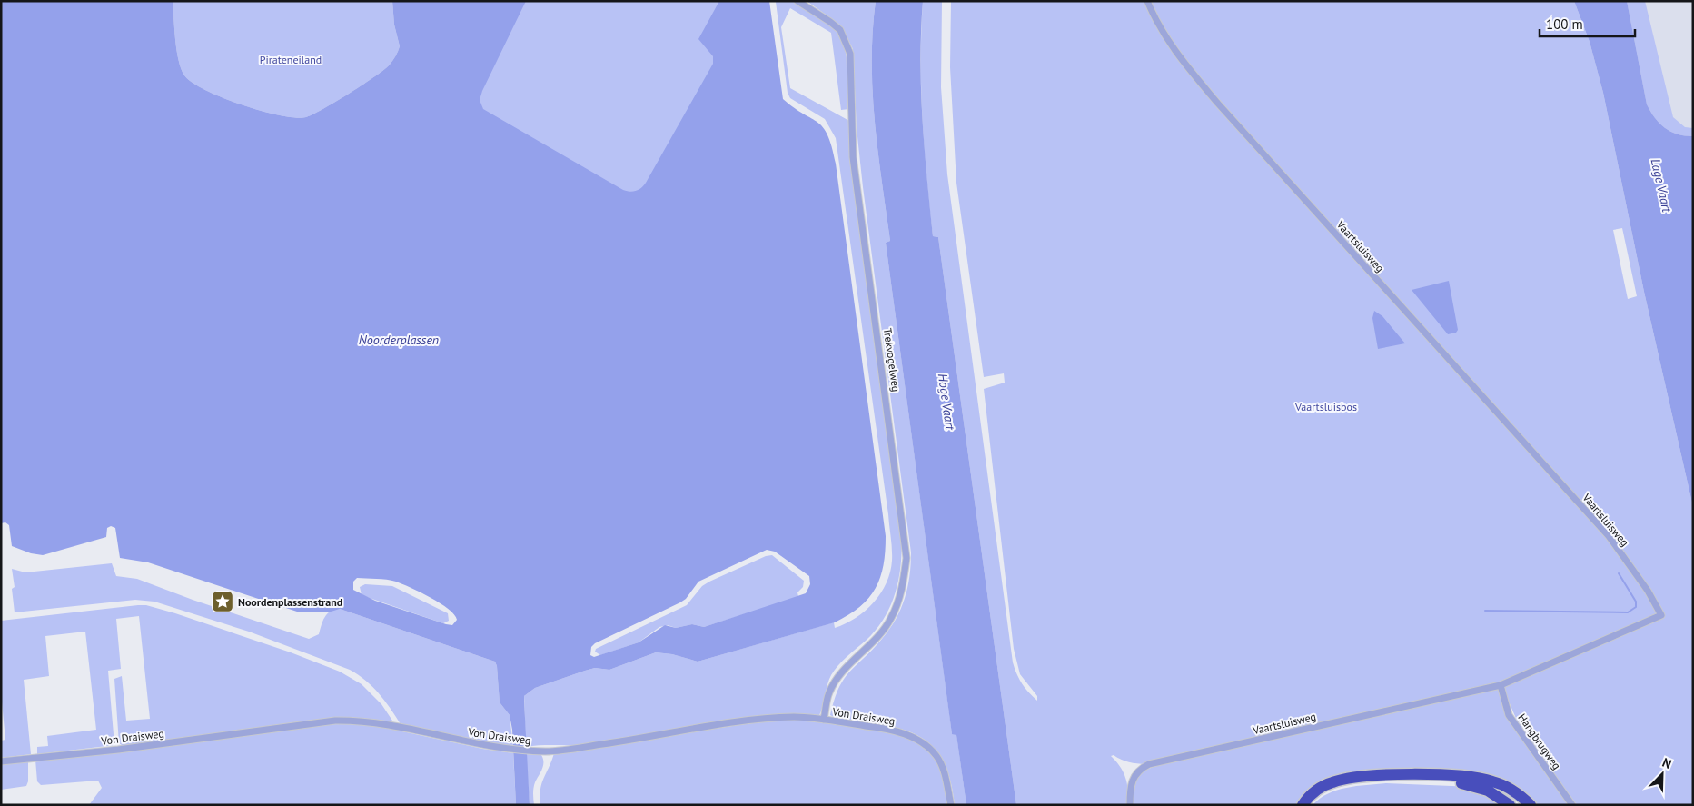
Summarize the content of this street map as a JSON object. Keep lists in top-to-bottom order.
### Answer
{
  "streets": {
    "street": [
      "Vaartsluisweg",
      "Trekvogelweg",
      "Von Draisweg",
      "Hangbrugweg"
    ]
  },
  "crossings": [
    ["Vaartsluisweg", "Hangbrugweg"],
    ["Trekvogelweg", "Von Draisweg"]
  ],
  "water": ["Lage Vaart", "Noorderplassen", "Hoge Vaart"],
  "parks": ["Pirateneiland", "Vaartsluisbos"],
  "places": {
    "place": ["Noordenplassenstrand"]
  },
  "scale_bar": "100 m",
  "north": "top right"
}
